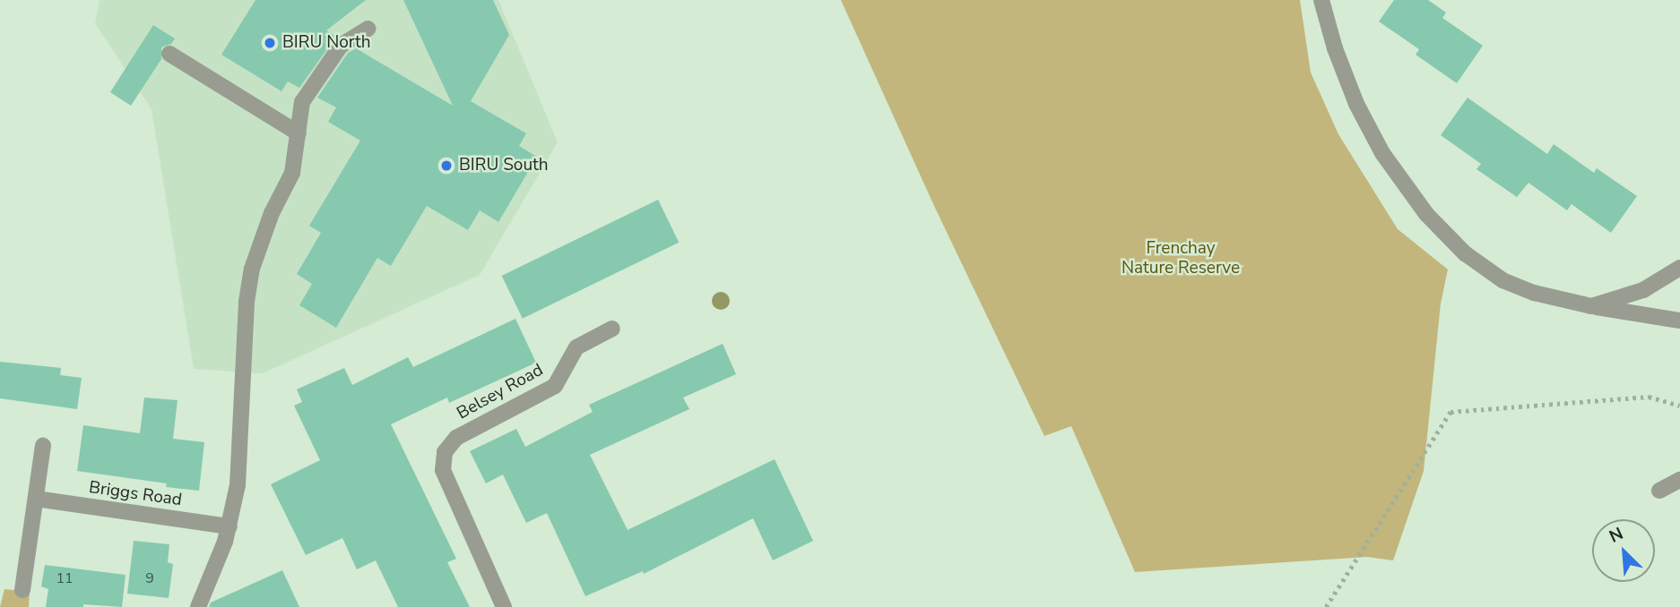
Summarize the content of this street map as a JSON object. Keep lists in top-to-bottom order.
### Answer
{
  "streets": {
    "street": ["Belsey Road", "Briggs Road"]
  },
  "parks": ["Frenchay Nature Reserve"],
  "places": ["BIRU North", "BIRU South"],
  "house_numbers": ["11", "9"],
  "north": "top left"
}
